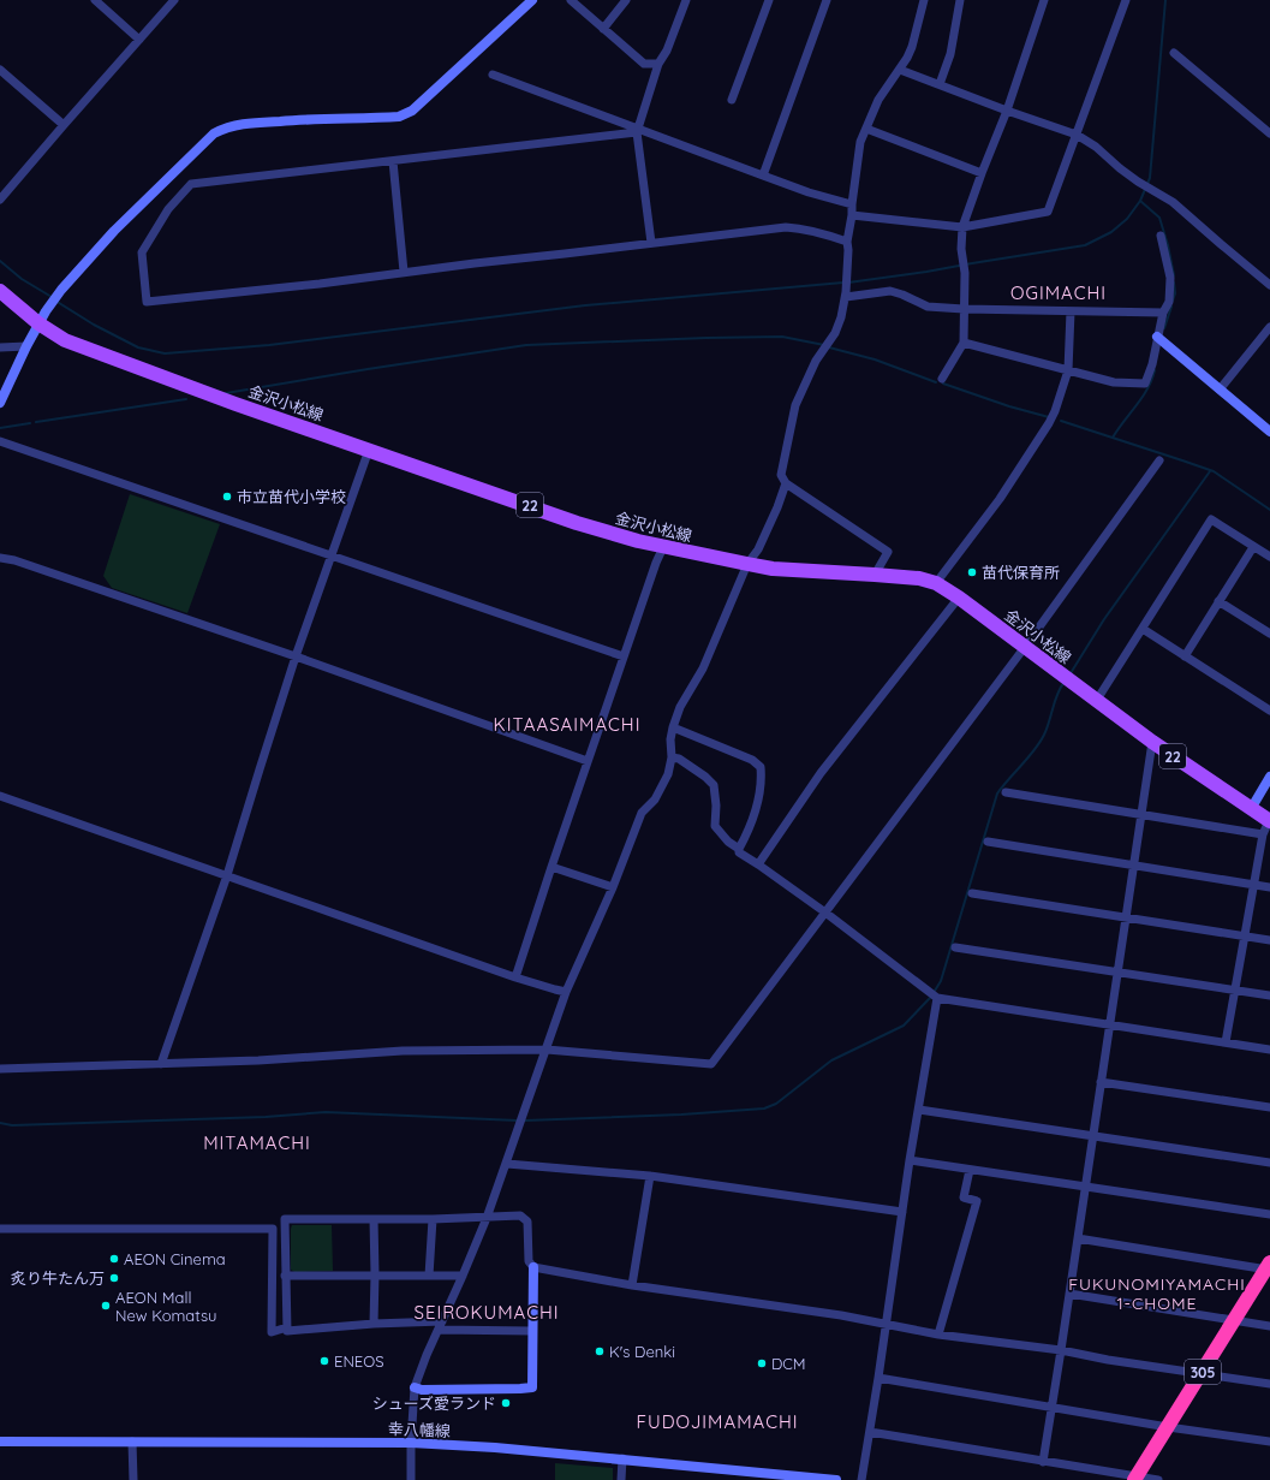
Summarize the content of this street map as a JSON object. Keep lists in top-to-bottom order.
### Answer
{
  "streets": {
    "highway": ["305"],
    "main road": ["金沢小松線", "22"],
    "street": ["幸八幡線"]
  },
  "districts": [
    "OGIMACHI",
    "KITAASAIMACHI",
    "MITAMACHI",
    "FUKUNOMIYAMACHI 1-CHOME",
    "SEIROKUMACHI",
    "FUDOJIMAMACHI"
  ],
  "places": [
    "市立苗代小学校",
    "苗代保育所",
    "AEON Cinema",
    "炙り牛たん万",
    "AEON Mall New Komatsu",
    "K's Denki",
    "ENEOS",
    "DCM",
    "シューズ愛ランド"
  ]
}
